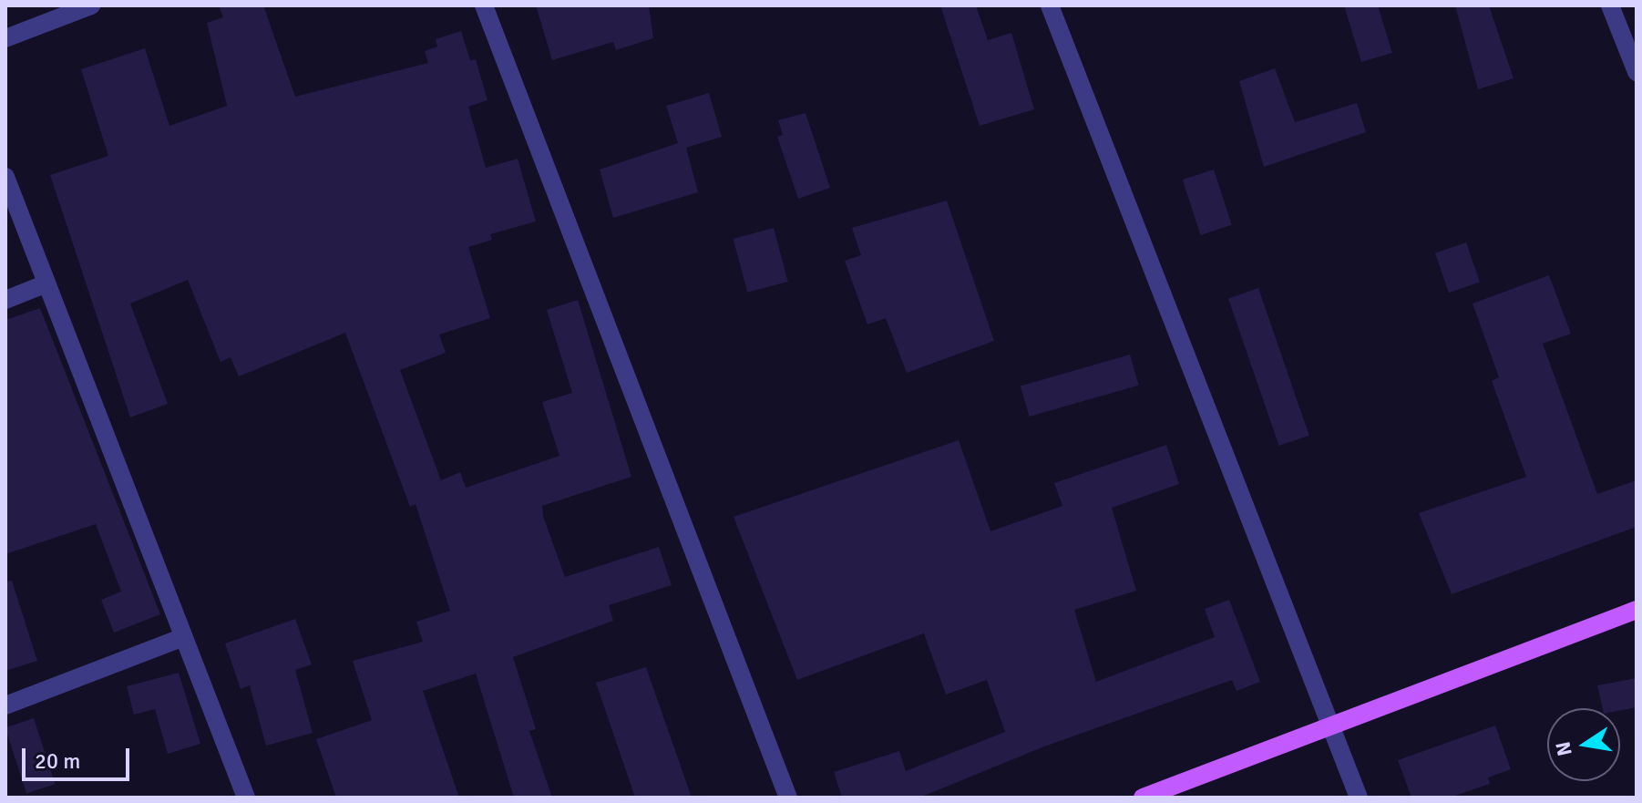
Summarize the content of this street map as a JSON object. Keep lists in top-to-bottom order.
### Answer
{
  "scale_bar": "20 m",
  "north": "left"
}
